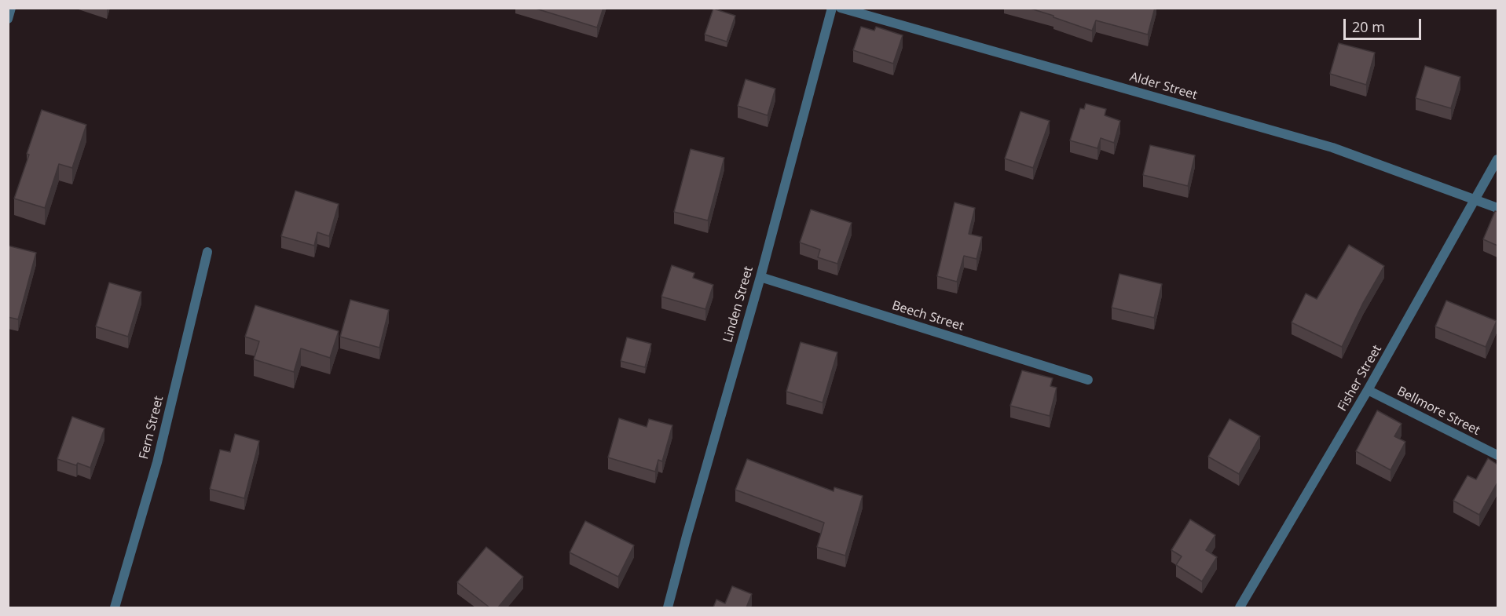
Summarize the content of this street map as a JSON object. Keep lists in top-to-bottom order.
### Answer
{
  "streets": {
    "street": [
      "Alder Street",
      "Linden Street",
      "Beech Street",
      "Fisher Street",
      "Bellmore Street",
      "Fern Street"
    ]
  },
  "crossings": [
    ["Alder Street", "Fisher Street"],
    ["Linden Street", "Beech Street"],
    ["Fisher Street", "Bellmore Street"]
  ],
  "scale_bar": "20 m"
}
